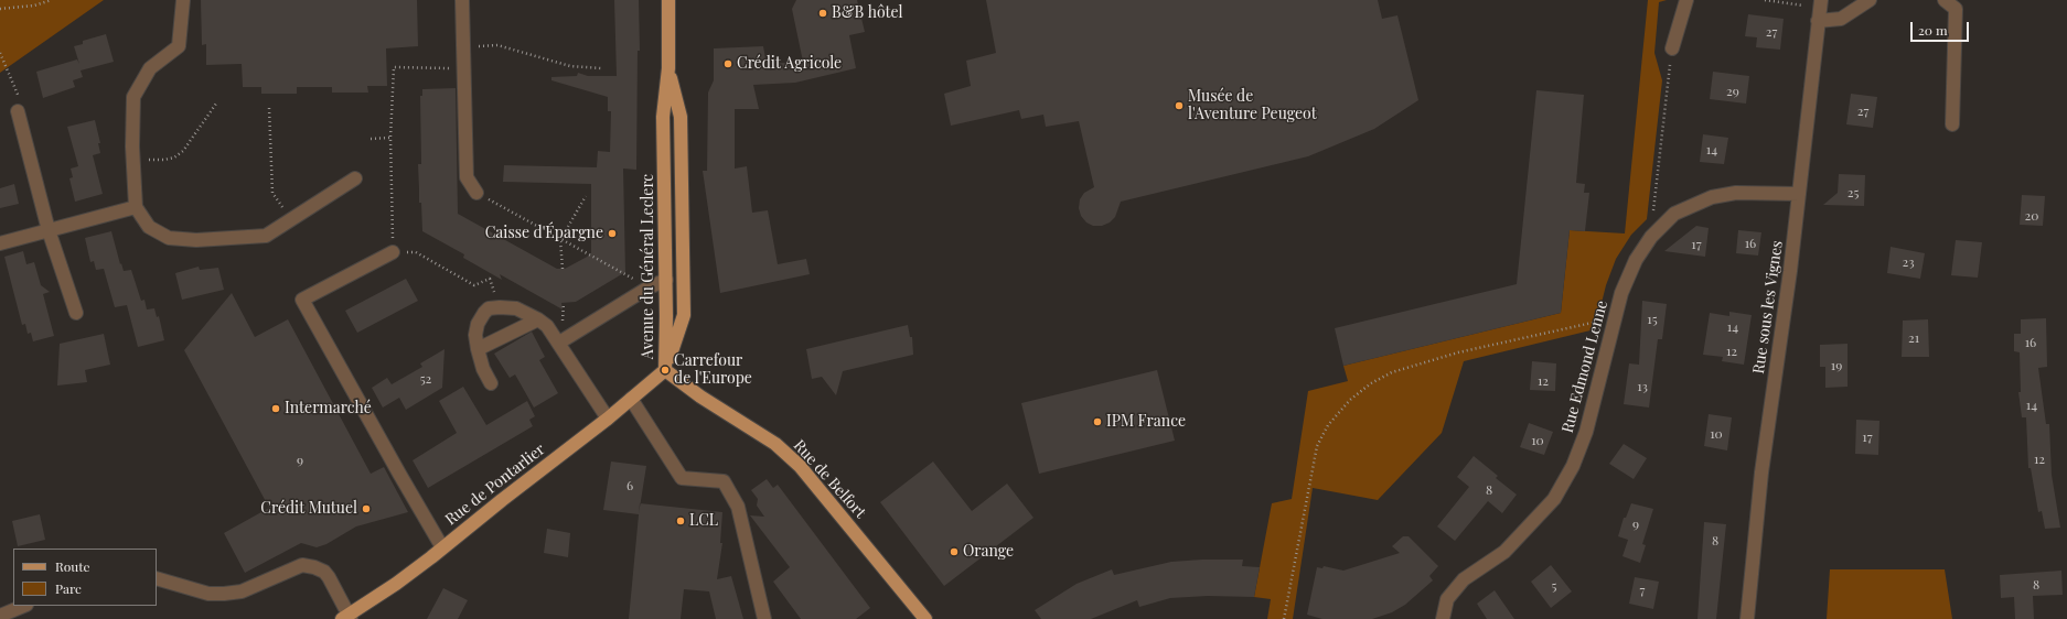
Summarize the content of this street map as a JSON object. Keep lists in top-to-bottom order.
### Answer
{
  "streets": {
    "main road": ["Avenue du Général Leclerc", "Rue de Belfort", "Rue de Pontarlier"],
    "street": ["Rue sous les Vignes", "Rue Edmond Lenne"]
  },
  "crossings": [
    ["Avenue du Général Leclerc", "Rue de Belfort"],
    ["Avenue du Général Leclerc", "Rue de Pontarlier"],
    ["Rue sous les Vignes", "Rue Edmond Lenne"],
    ["Rue de Belfort", "Rue de Pontarlier"]
  ],
  "places": [
    "B&B hôtel",
    "Crédit Agricole",
    "Musée de l'Aventure Peugeot",
    "Caisse d'Épargne",
    "Carrefour de l'Europe",
    "Intermarché",
    "IPM France",
    "Crédit Mutuel",
    "LCL",
    "Orange"
  ],
  "house_numbers": [
    "27",
    "29",
    "27",
    "14",
    "25",
    "20",
    "16",
    "17",
    "23",
    "15",
    "14",
    "21",
    "16",
    "12",
    "19",
    "52",
    "12",
    "13",
    "14",
    "10",
    "17",
    "10",
    "12",
    "9",
    "6",
    "8",
    "9",
    "8",
    "8",
    "5",
    "7"
  ],
  "legend": ["Route", "Parc"],
  "scale_bar": "20 m"
}
